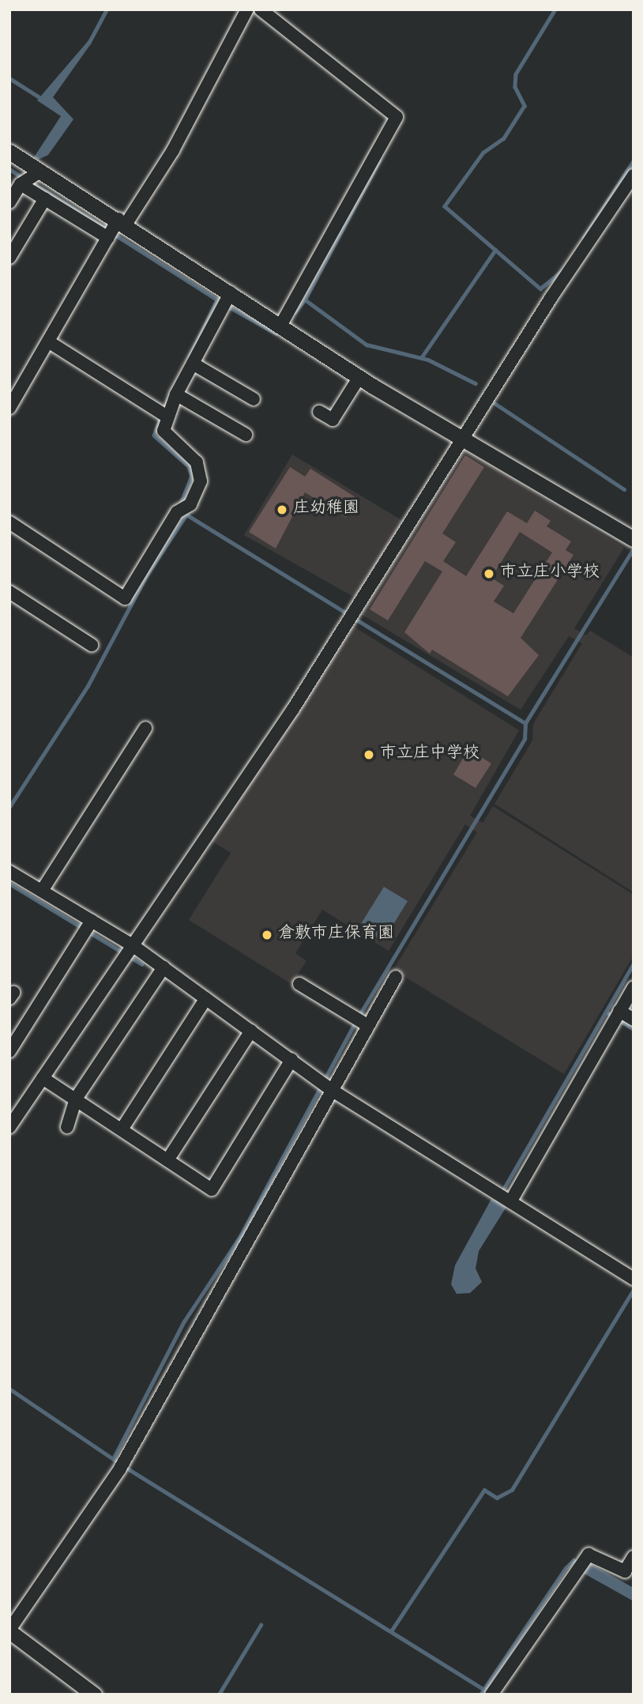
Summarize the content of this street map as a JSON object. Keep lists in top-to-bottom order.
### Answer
{
  "places": [
    "庄幼稚園",
    "市立庄小学校",
    "市立庄中学校",
    "倉敷市庄保育園"
  ]
}
